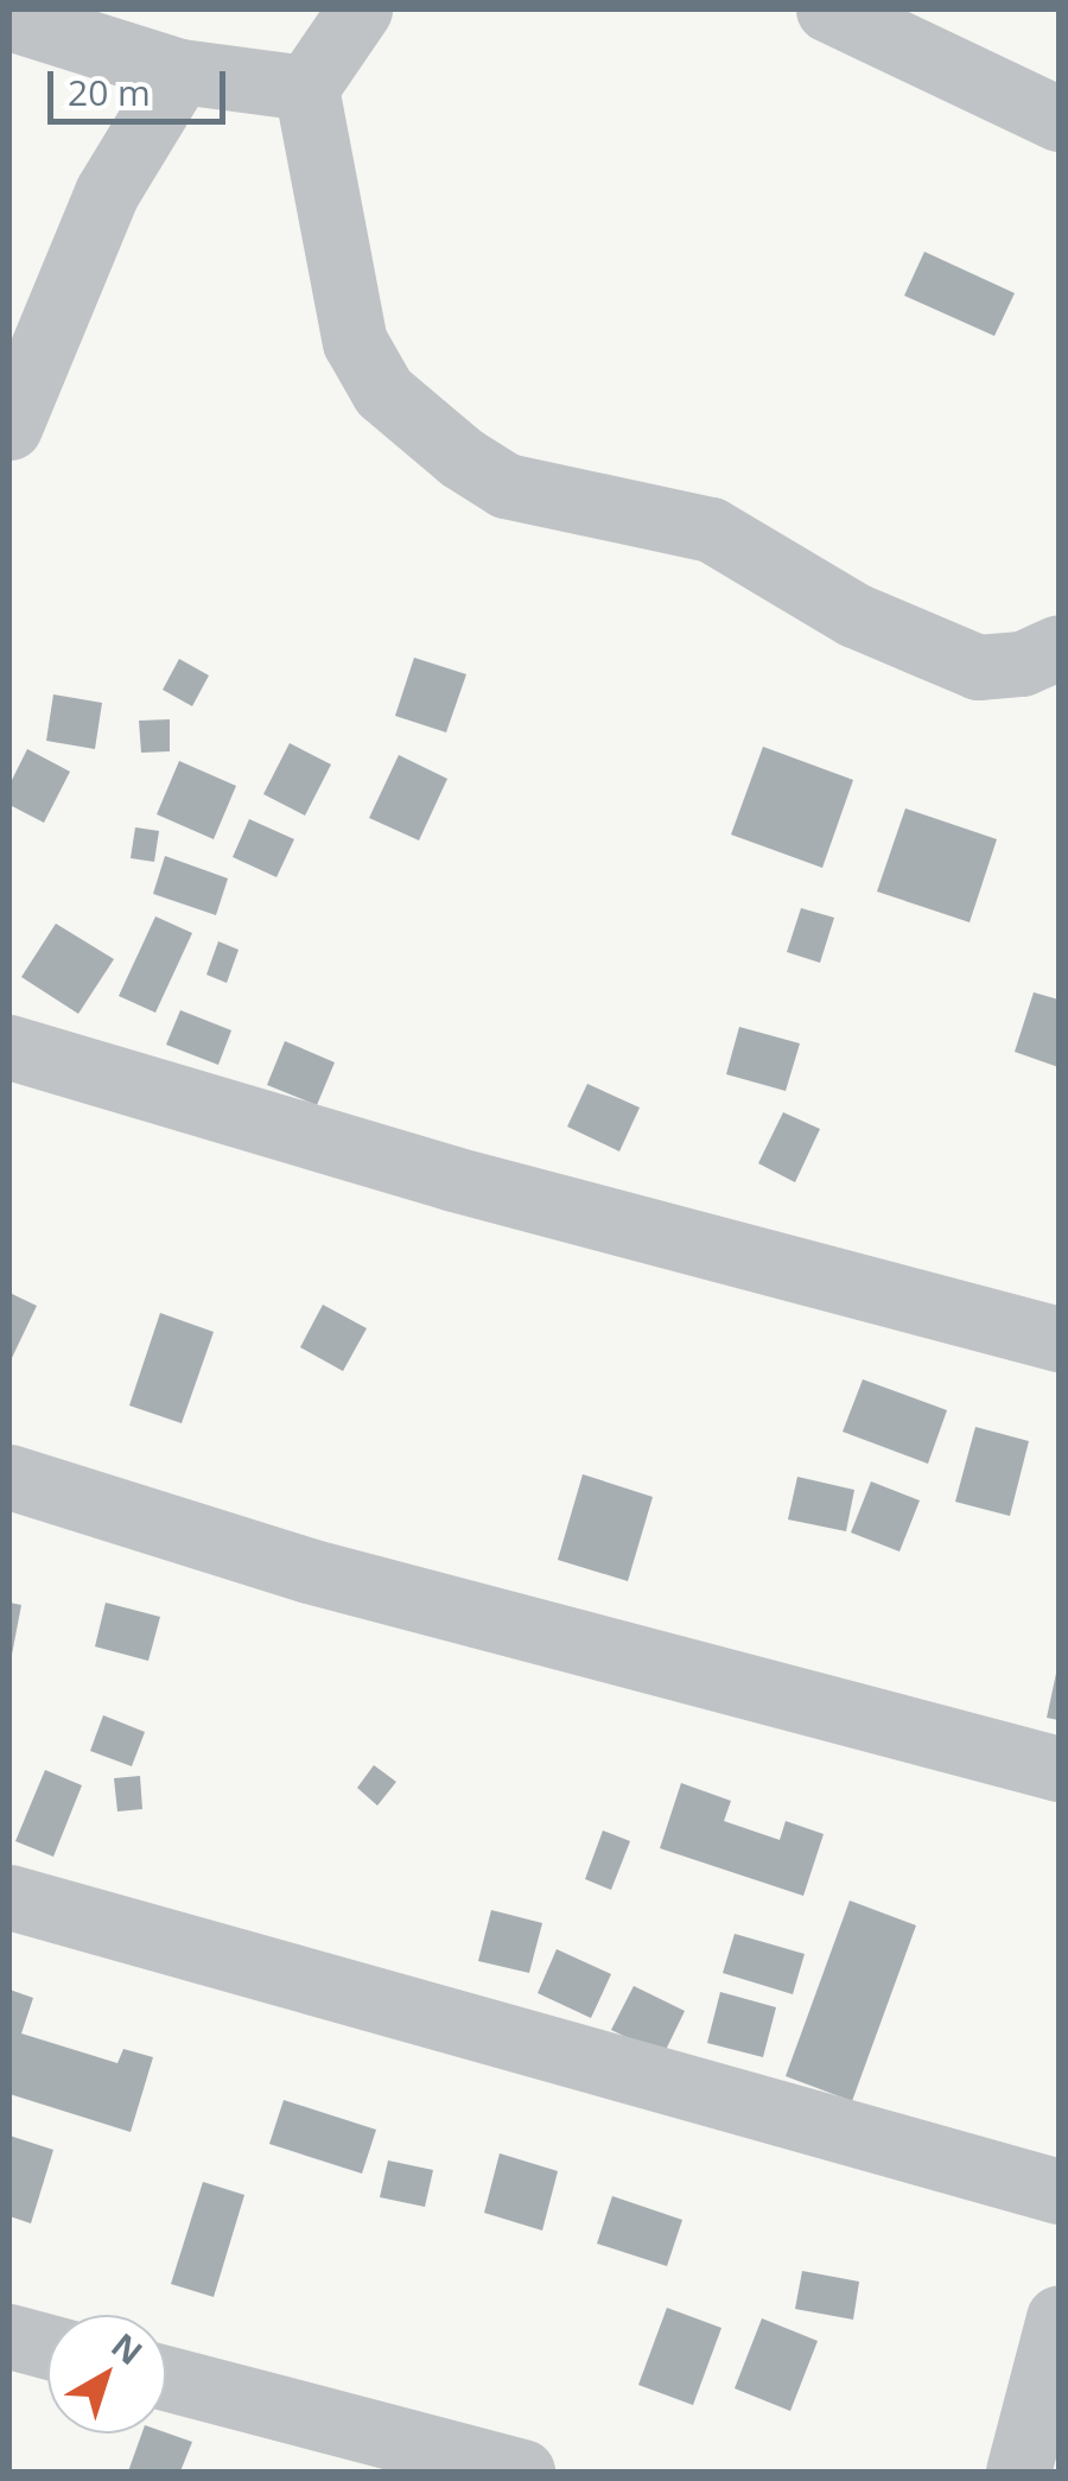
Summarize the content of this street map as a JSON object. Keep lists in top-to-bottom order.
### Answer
{
  "scale_bar": "20 m",
  "north": "top right"
}
